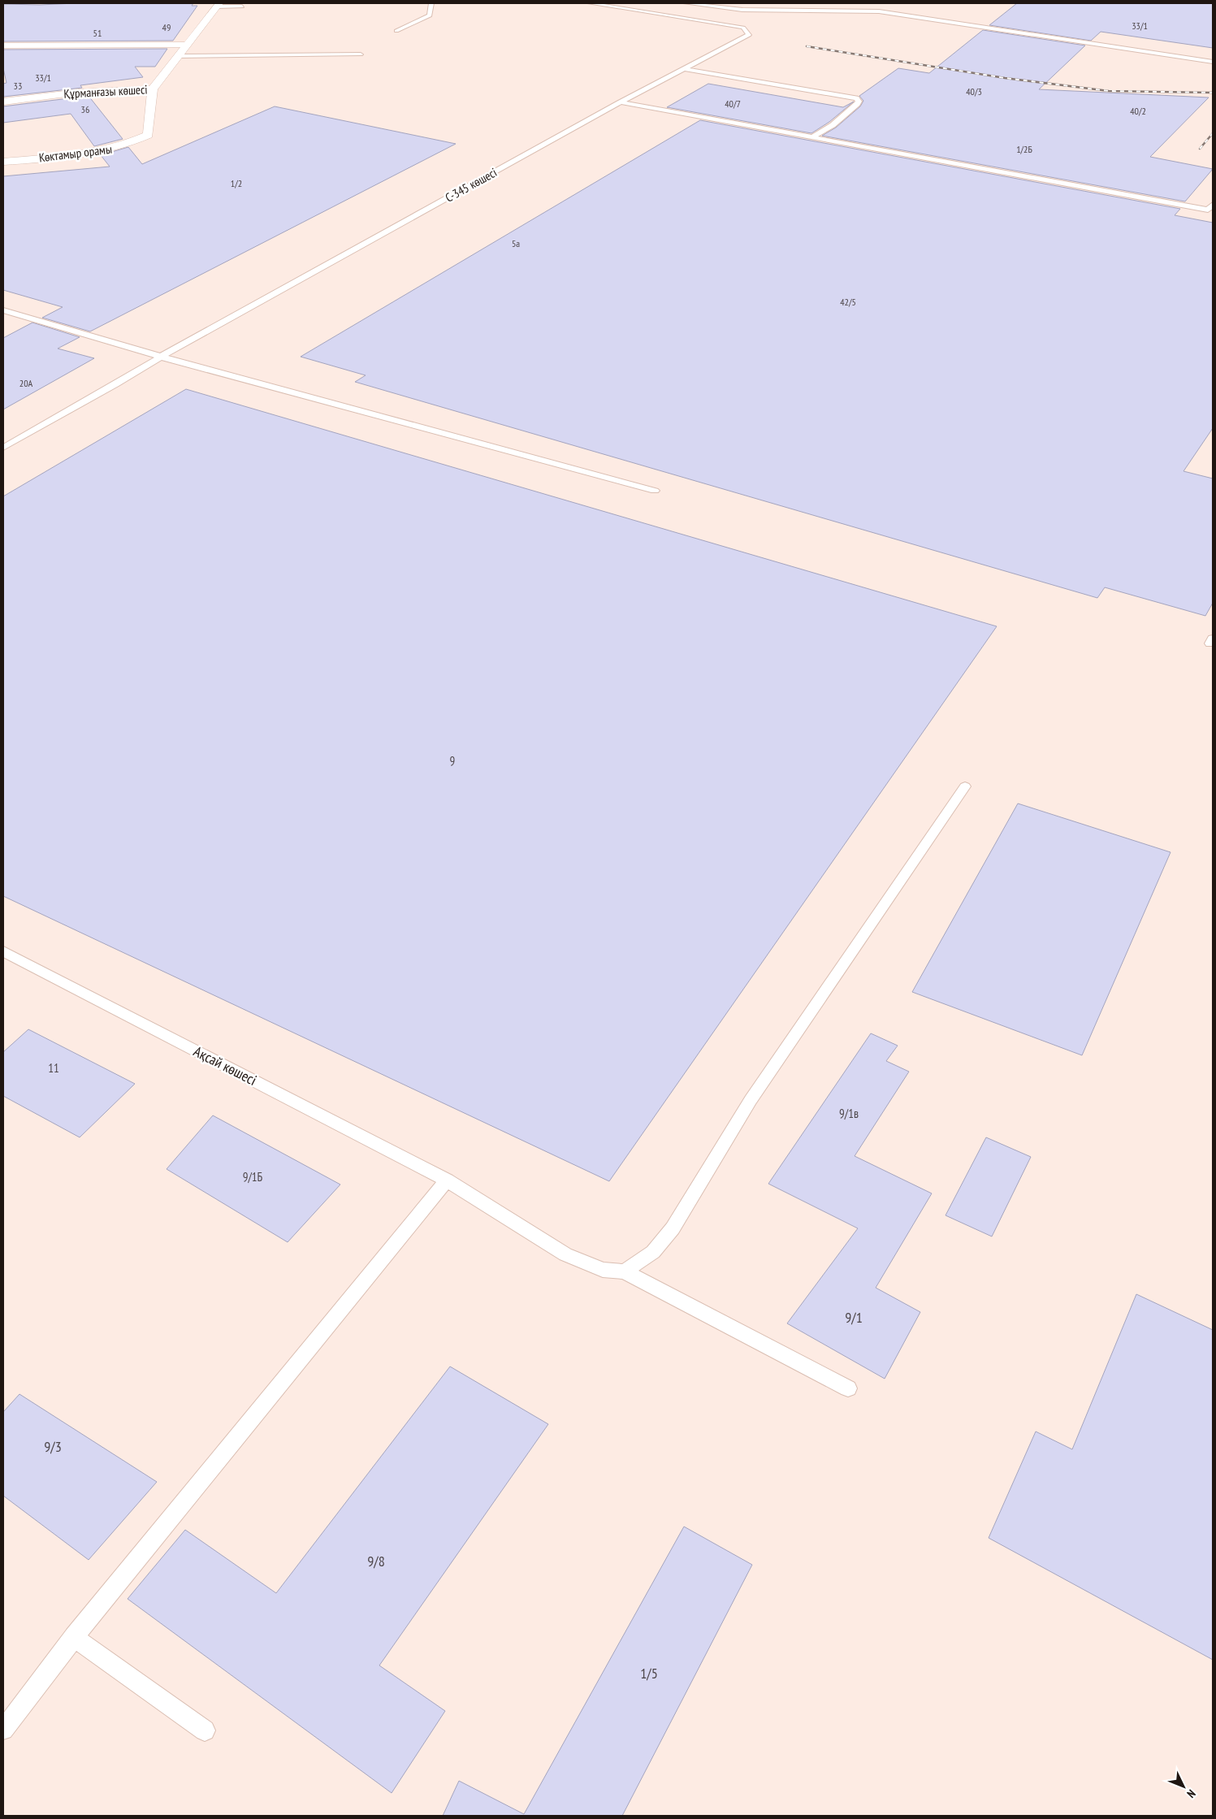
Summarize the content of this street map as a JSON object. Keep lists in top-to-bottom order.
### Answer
{
  "streets": {
    "street": ["Құрманғазы көшесі", "Көктамыр орамы"],
    "lane": ["С-345 көшесі", "Ақсай көшесі"]
  },
  "crossings": [
    ["Құрманғазы көшесі", "Көктамыр орамы"]
  ],
  "house_numbers": [
    "33/1",
    "49",
    "51",
    "33/1",
    "33",
    "40/3",
    "40/7",
    "36",
    "40/2",
    "1/2Б",
    "1/2",
    "5а",
    "42/5",
    "20А",
    "9",
    "11",
    "9/1в",
    "9/1Б",
    "9/1",
    "9/3",
    "9/8",
    "1/5"
  ],
  "north": "bottom right"
}
